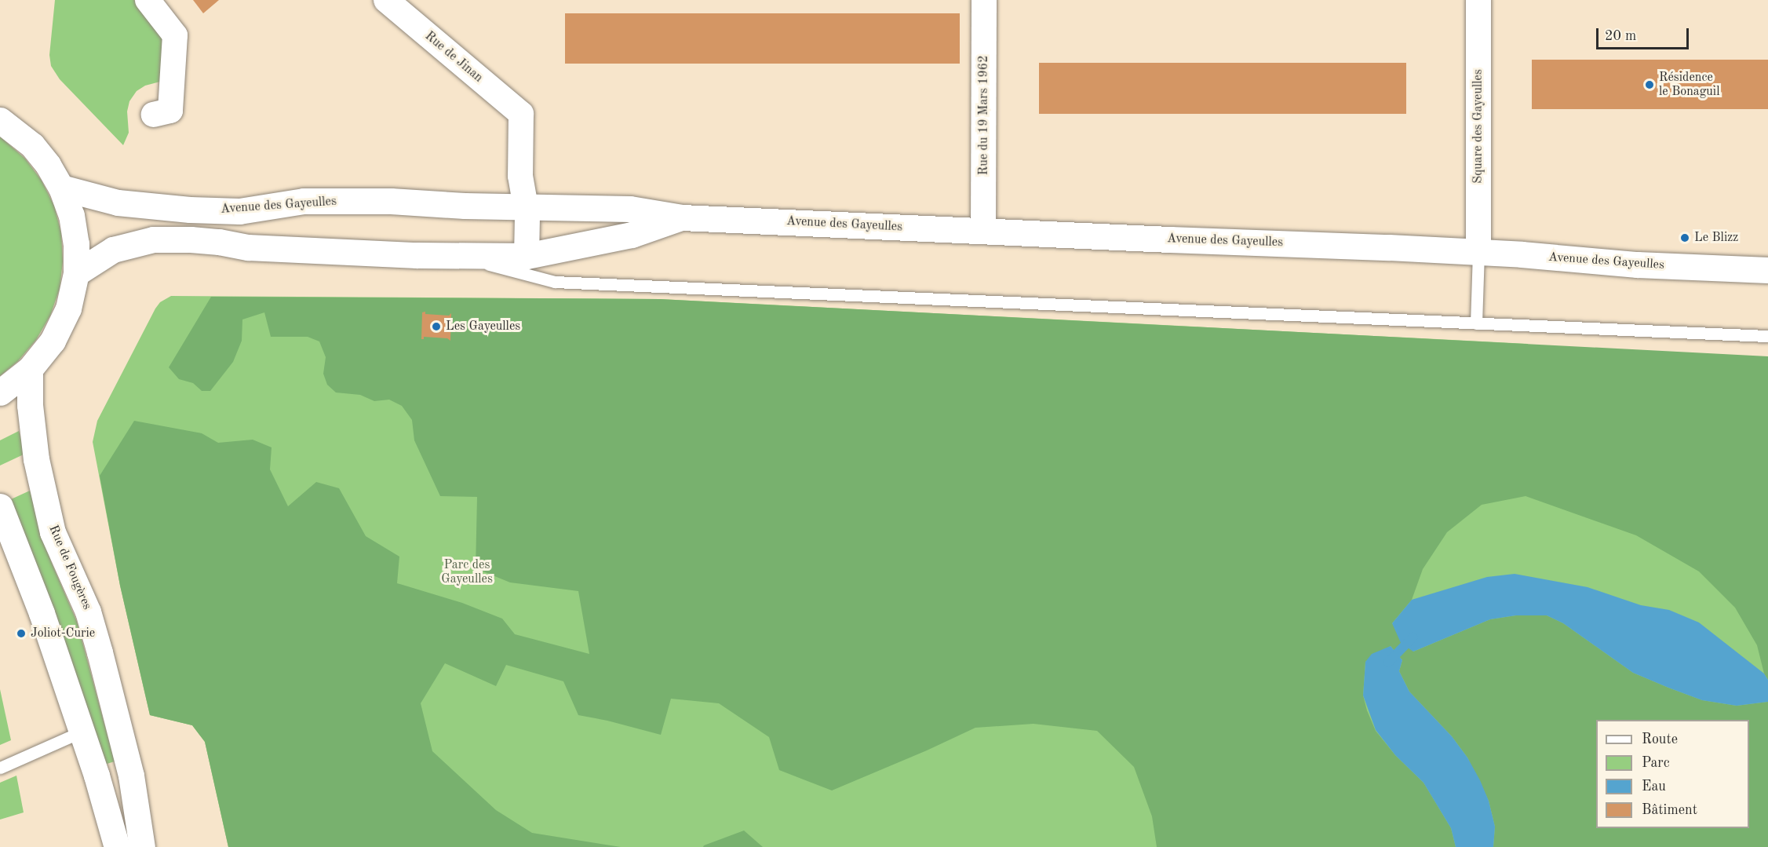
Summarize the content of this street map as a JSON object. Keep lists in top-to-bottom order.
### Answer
{
  "streets": {
    "street": [
      "Rue de Jinan",
      "Rue du 19 Mars 1962",
      "Square des Gayeulles",
      "Avenue des Gayeulles",
      "Rue de Fougères"
    ]
  },
  "crossings": [
    ["Rue de Jinan", "Avenue des Gayeulles"],
    ["Rue du 19 Mars 1962", "Avenue des Gayeulles"],
    ["Square des Gayeulles", "Avenue des Gayeulles"]
  ],
  "parks": ["Parc des Gayeulles"],
  "places": [
    "Résidence le Bonaguil",
    "Le Blizz",
    "Les Gayeulles",
    "Joliot-Curie"
  ],
  "legend": [
    "Route",
    "Parc",
    "Eau",
    "Bâtiment"
  ],
  "scale_bar": "20 m"
}
